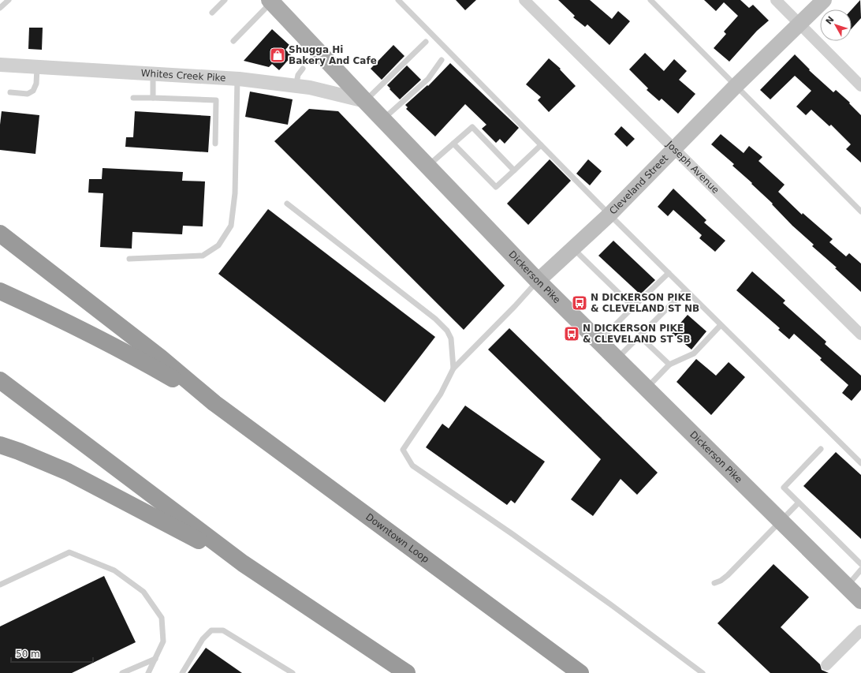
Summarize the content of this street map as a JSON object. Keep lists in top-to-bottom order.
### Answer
{
  "streets": {
    "highway": ["Downtown Loop"],
    "main road": ["Cleveland Street", "Dickerson Pike"],
    "street": ["Whites Creek Pike", "Joseph Avenue"]
  },
  "crossings": [
    ["Whites Creek Pike", "Dickerson Pike"],
    ["Joseph Avenue", "Cleveland Street"],
    ["Cleveland Street", "Dickerson Pike"]
  ],
  "places": {
    "shop": ["Shugga Hi Bakery And Cafe"],
    "bus stop": ["N DICKERSON PIKE & CLEVELAND ST NB", "N DICKERSON PIKE & CLEVELAND ST SB"]
  },
  "scale_bar": "50 m",
  "north": "top left"
}
